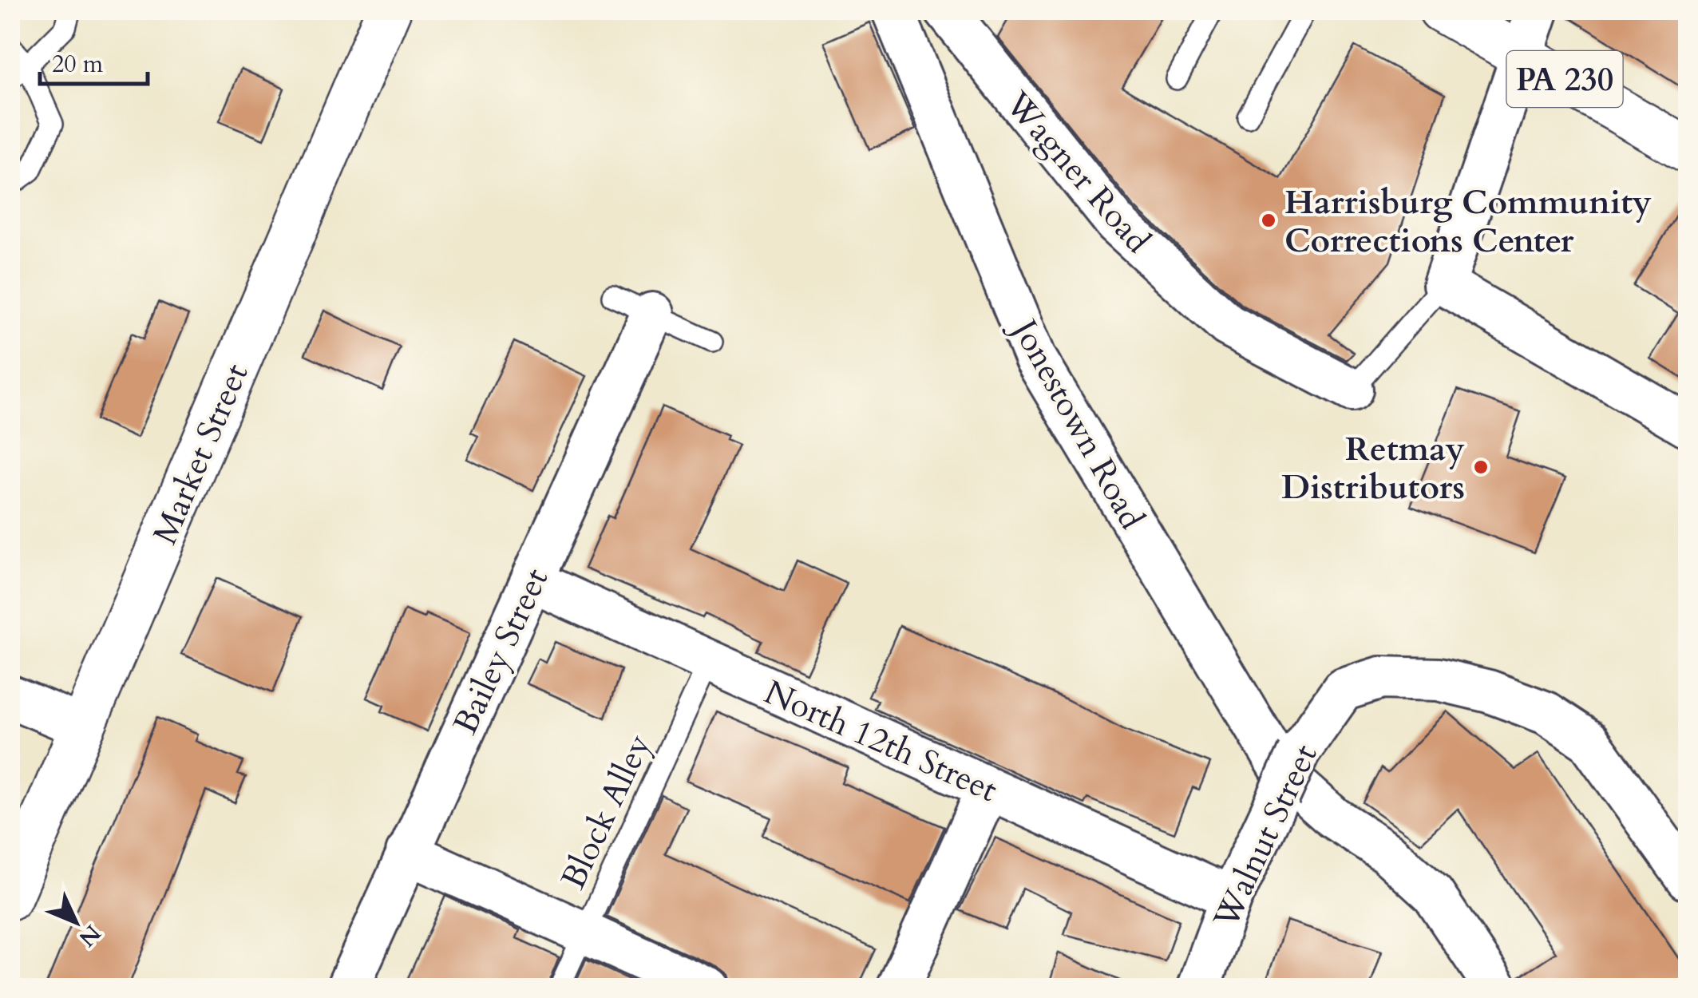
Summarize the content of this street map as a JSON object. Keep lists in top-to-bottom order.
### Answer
{
  "streets": {
    "main road": ["PA 230", "Market Street"],
    "street": [
      "Wagner Road",
      "Jonestown Road",
      "Bailey Street",
      "North 12th Street",
      "Walnut Street"
    ],
    "lane": ["Block Alley"]
  },
  "crossings": [
    ["Jonestown Road", "Walnut Street"],
    ["Bailey Street", "North 12th Street"],
    ["North 12th Street", "Block Alley"],
    ["North 12th Street", "Walnut Street"]
  ],
  "places": ["Harrisburg Community Corrections Center", "Retmay Distributors"],
  "scale_bar": "20 m",
  "north": "bottom right"
}
